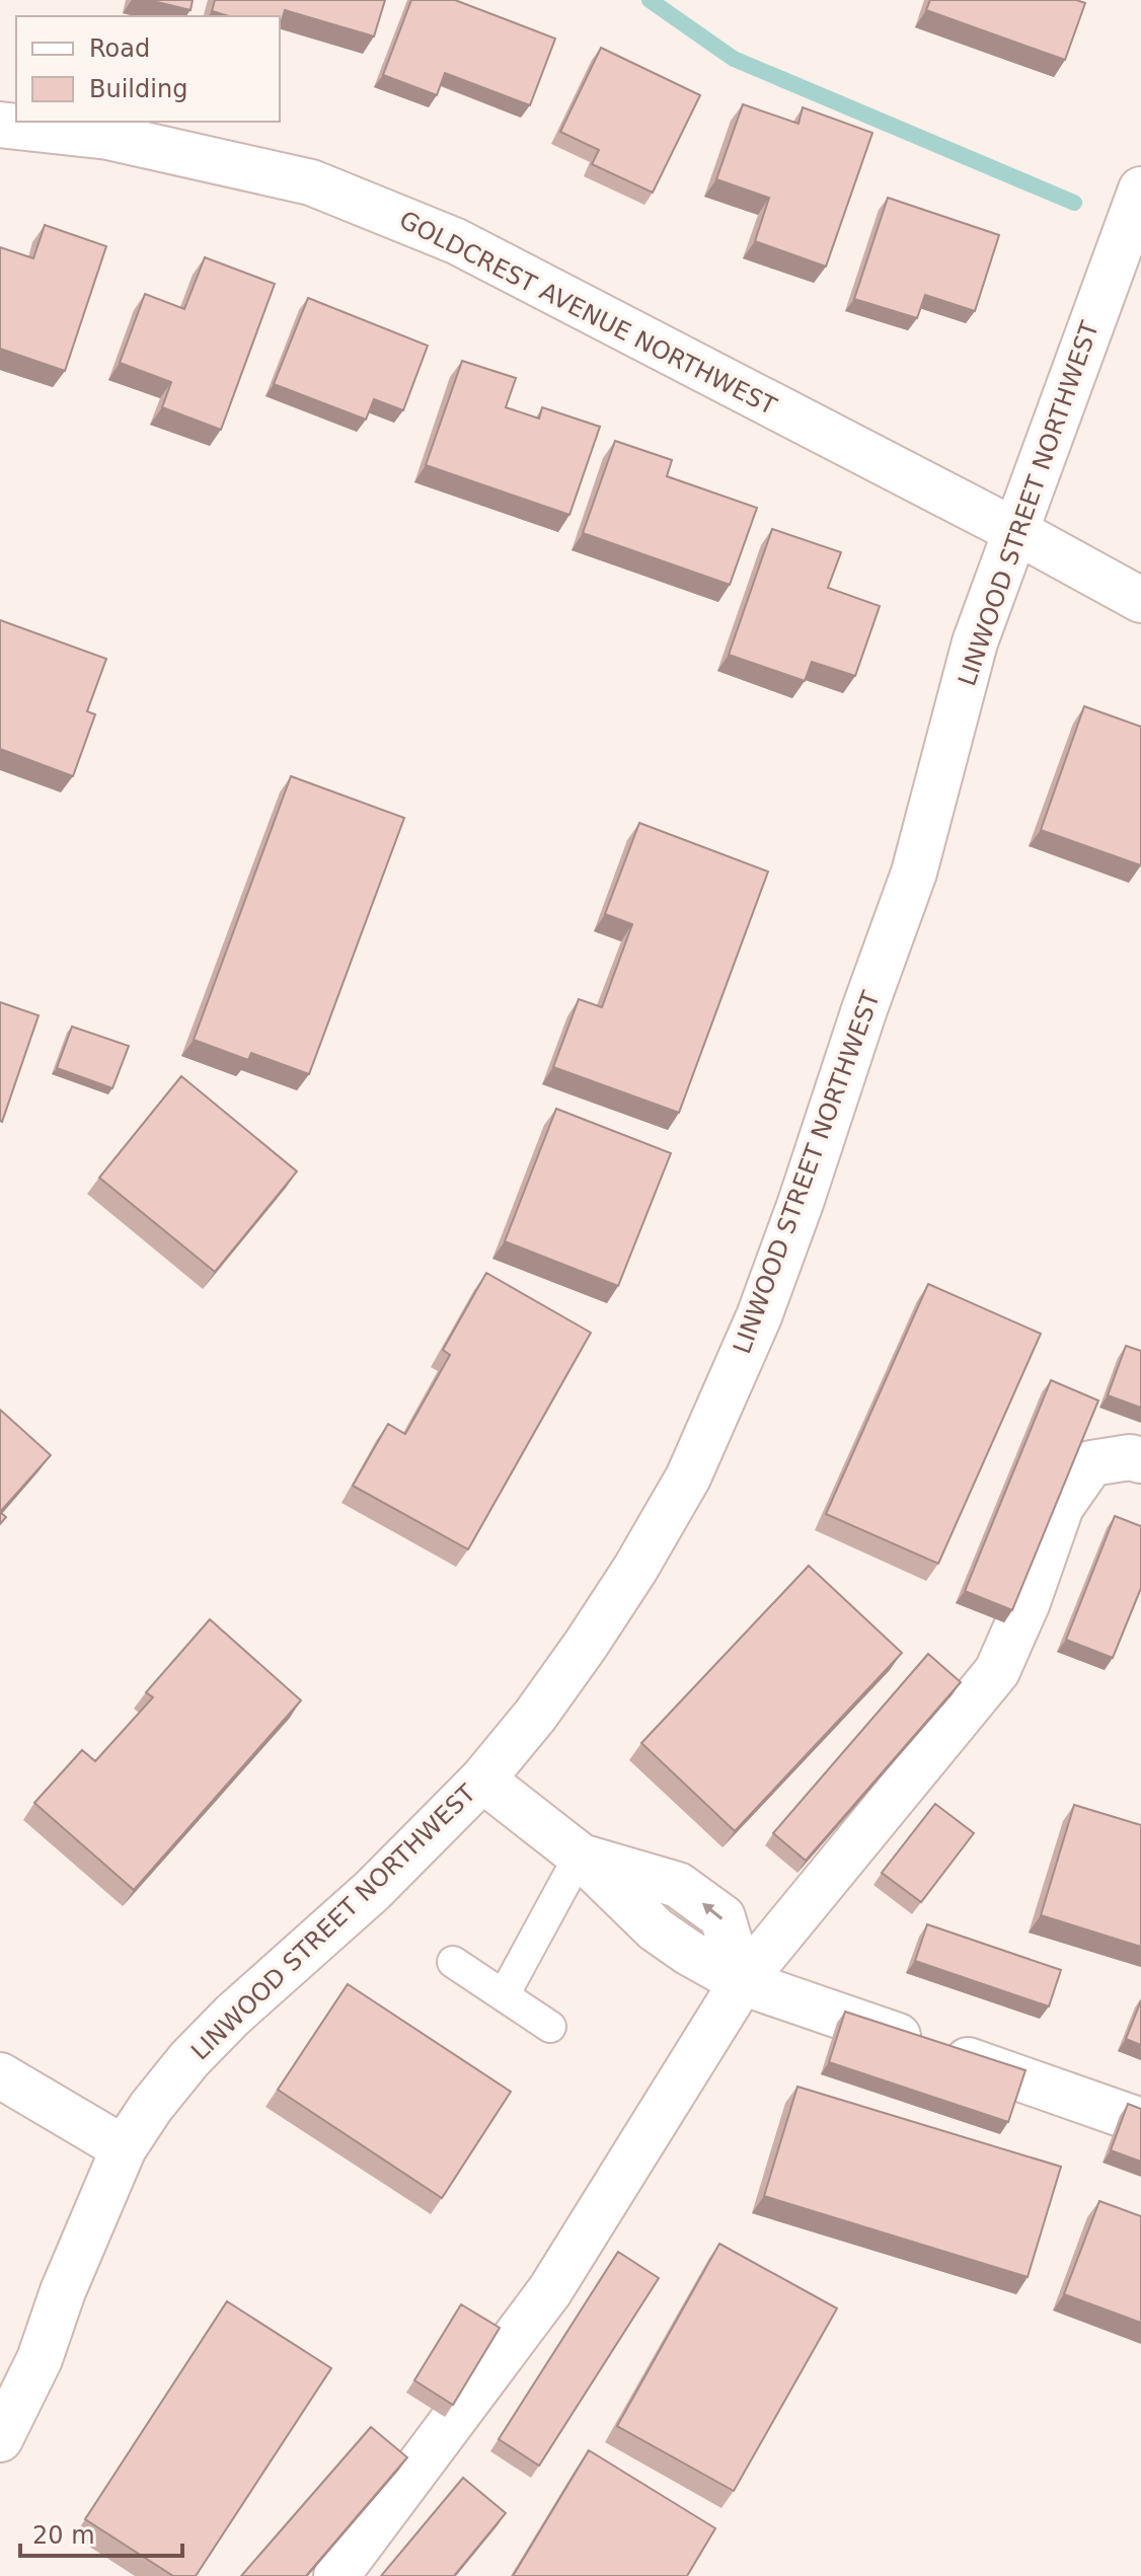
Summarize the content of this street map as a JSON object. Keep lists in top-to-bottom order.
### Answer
{
  "streets": {
    "street": ["GOLDCREST AVENUE NORTHWEST", "LINWOOD STREET NORTHWEST"]
  },
  "crossings": [
    ["GOLDCREST AVENUE NORTHWEST", "LINWOOD STREET NORTHWEST"]
  ],
  "legend": ["Road", "Building"],
  "scale_bar": "20 m"
}
